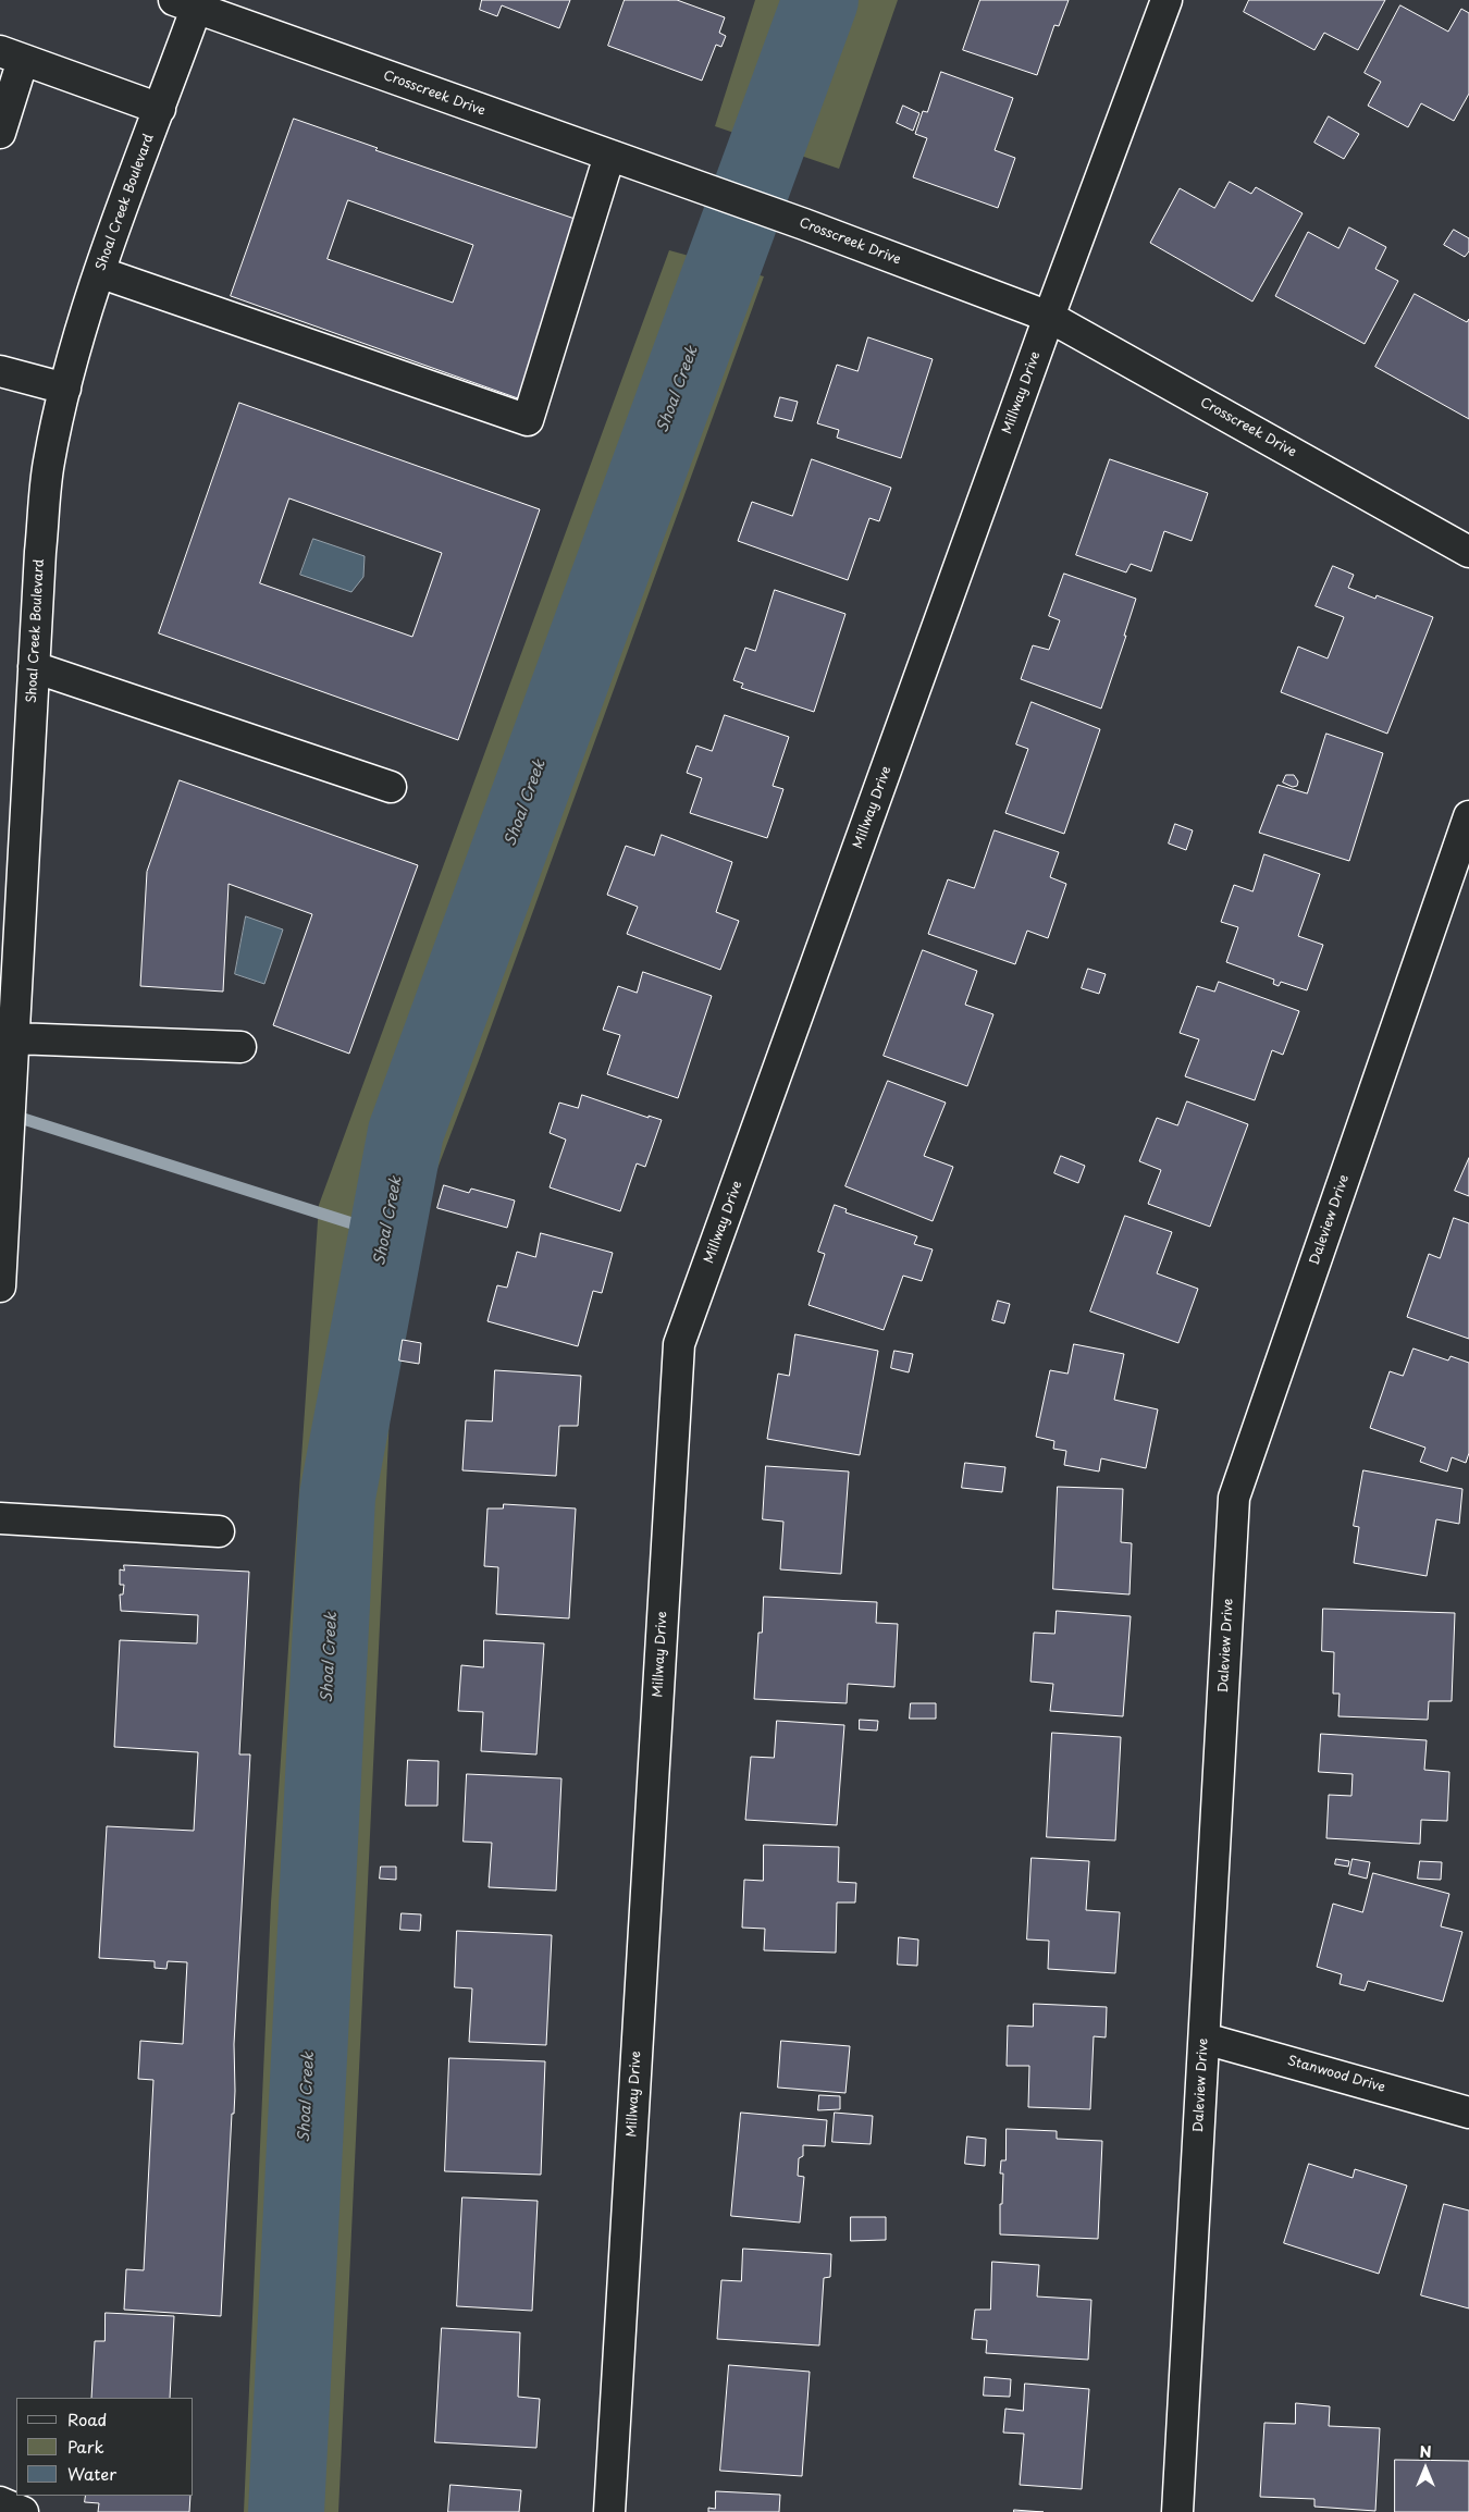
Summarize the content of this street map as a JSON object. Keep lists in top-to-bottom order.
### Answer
{
  "streets": {
    "street": [
      "Crosscreek Drive",
      "Shoal Creek Boulevard",
      "Millway Drive",
      "Daleview Drive",
      "Stanwood Drive"
    ]
  },
  "crossings": [
    ["Crosscreek Drive", "Shoal Creek Boulevard"],
    ["Crosscreek Drive", "Millway Drive"],
    ["Daleview Drive", "Stanwood Drive"]
  ],
  "water": ["Shoal Creek"],
  "legend": ["Road", "Park", "Water"],
  "north": "top"
}
